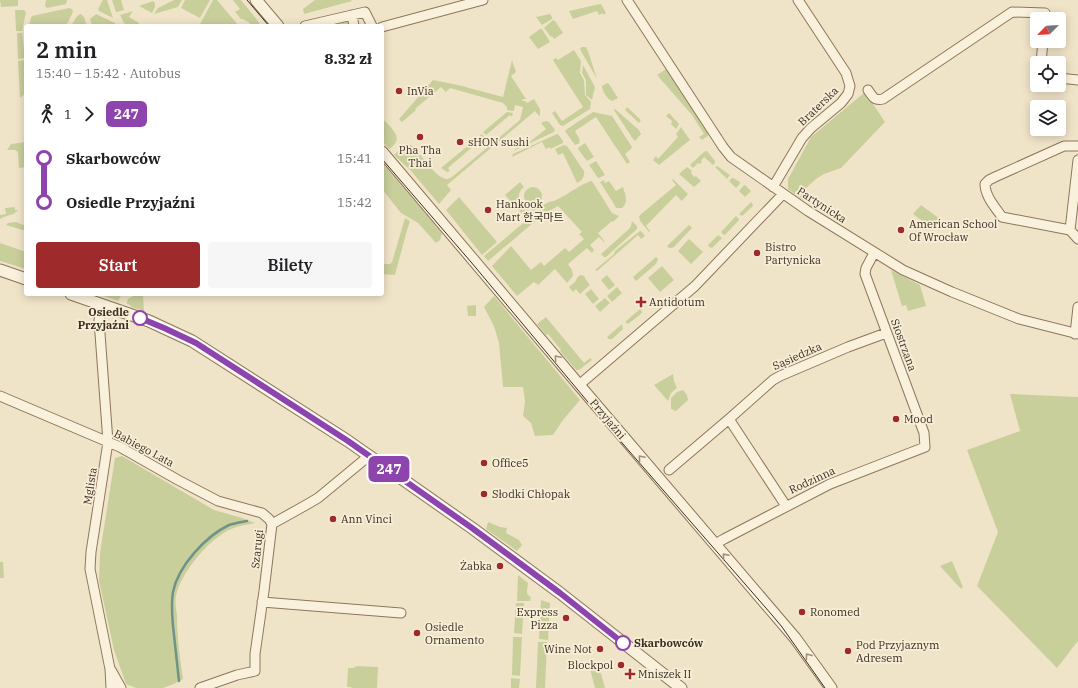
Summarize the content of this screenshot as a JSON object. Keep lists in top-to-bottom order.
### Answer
{
  "streets": {
    "street": [
      "Braterska",
      "Partynicka",
      "Siostrzana",
      "Sąsiedzka",
      "Przyjaźni",
      "Babiego Lata",
      "Rodzinna",
      "Mglista",
      "Szarugi"
    ]
  },
  "crossings": [
    ["Braterska", "Partynicka"],
    ["Partynicka", "Siostrzana"],
    ["Siostrzana", "Sąsiedzka"],
    ["Siostrzana", "Rodzinna"],
    ["Przyjaźni", "Rodzinna"],
    ["Babiego Lata", "Mglista"],
    ["Babiego Lata", "Szarugi"]
  ],
  "one_way": ["Przyjaźni"],
  "places": {
    "other": [
      "InVia",
      "Pha Tha Thai",
      "sHON sushi",
      "Hankook Mart 한국마트",
      "American School Of Wrocław",
      "Bistro Partynicka",
      "Osiedle Przyjaźni",
      "Mood",
      "Office5",
      "Słodki Chłopak",
      "Ann Vinci",
      "Żabka",
      "Ronomed",
      "Express Pizza",
      "Osiedle Ornamento",
      "Skarbowców",
      "Wine Not",
      "Pod Przyjaznym Adresem",
      "Blockpol"
    ],
    "health": ["Antidotum", "Mniszek II"]
  },
  "lines": ["bus line 247"],
  "north": "bottom left",
  "page": {
    "on_map": "247",
    "heading": ["2 min", "15:40 – 15:42 · Autobus", "8.32 zł"],
    "legs": ["1", "247"],
    "list": [
      {
        "name": "Skarbowców",
        "value": "15:41"
      },
      {
        "name": "Osiedle Przyjaźni",
        "value": "15:42"
      }
    ],
    "buttons": ["Start", "Bilety"]
  }
}
